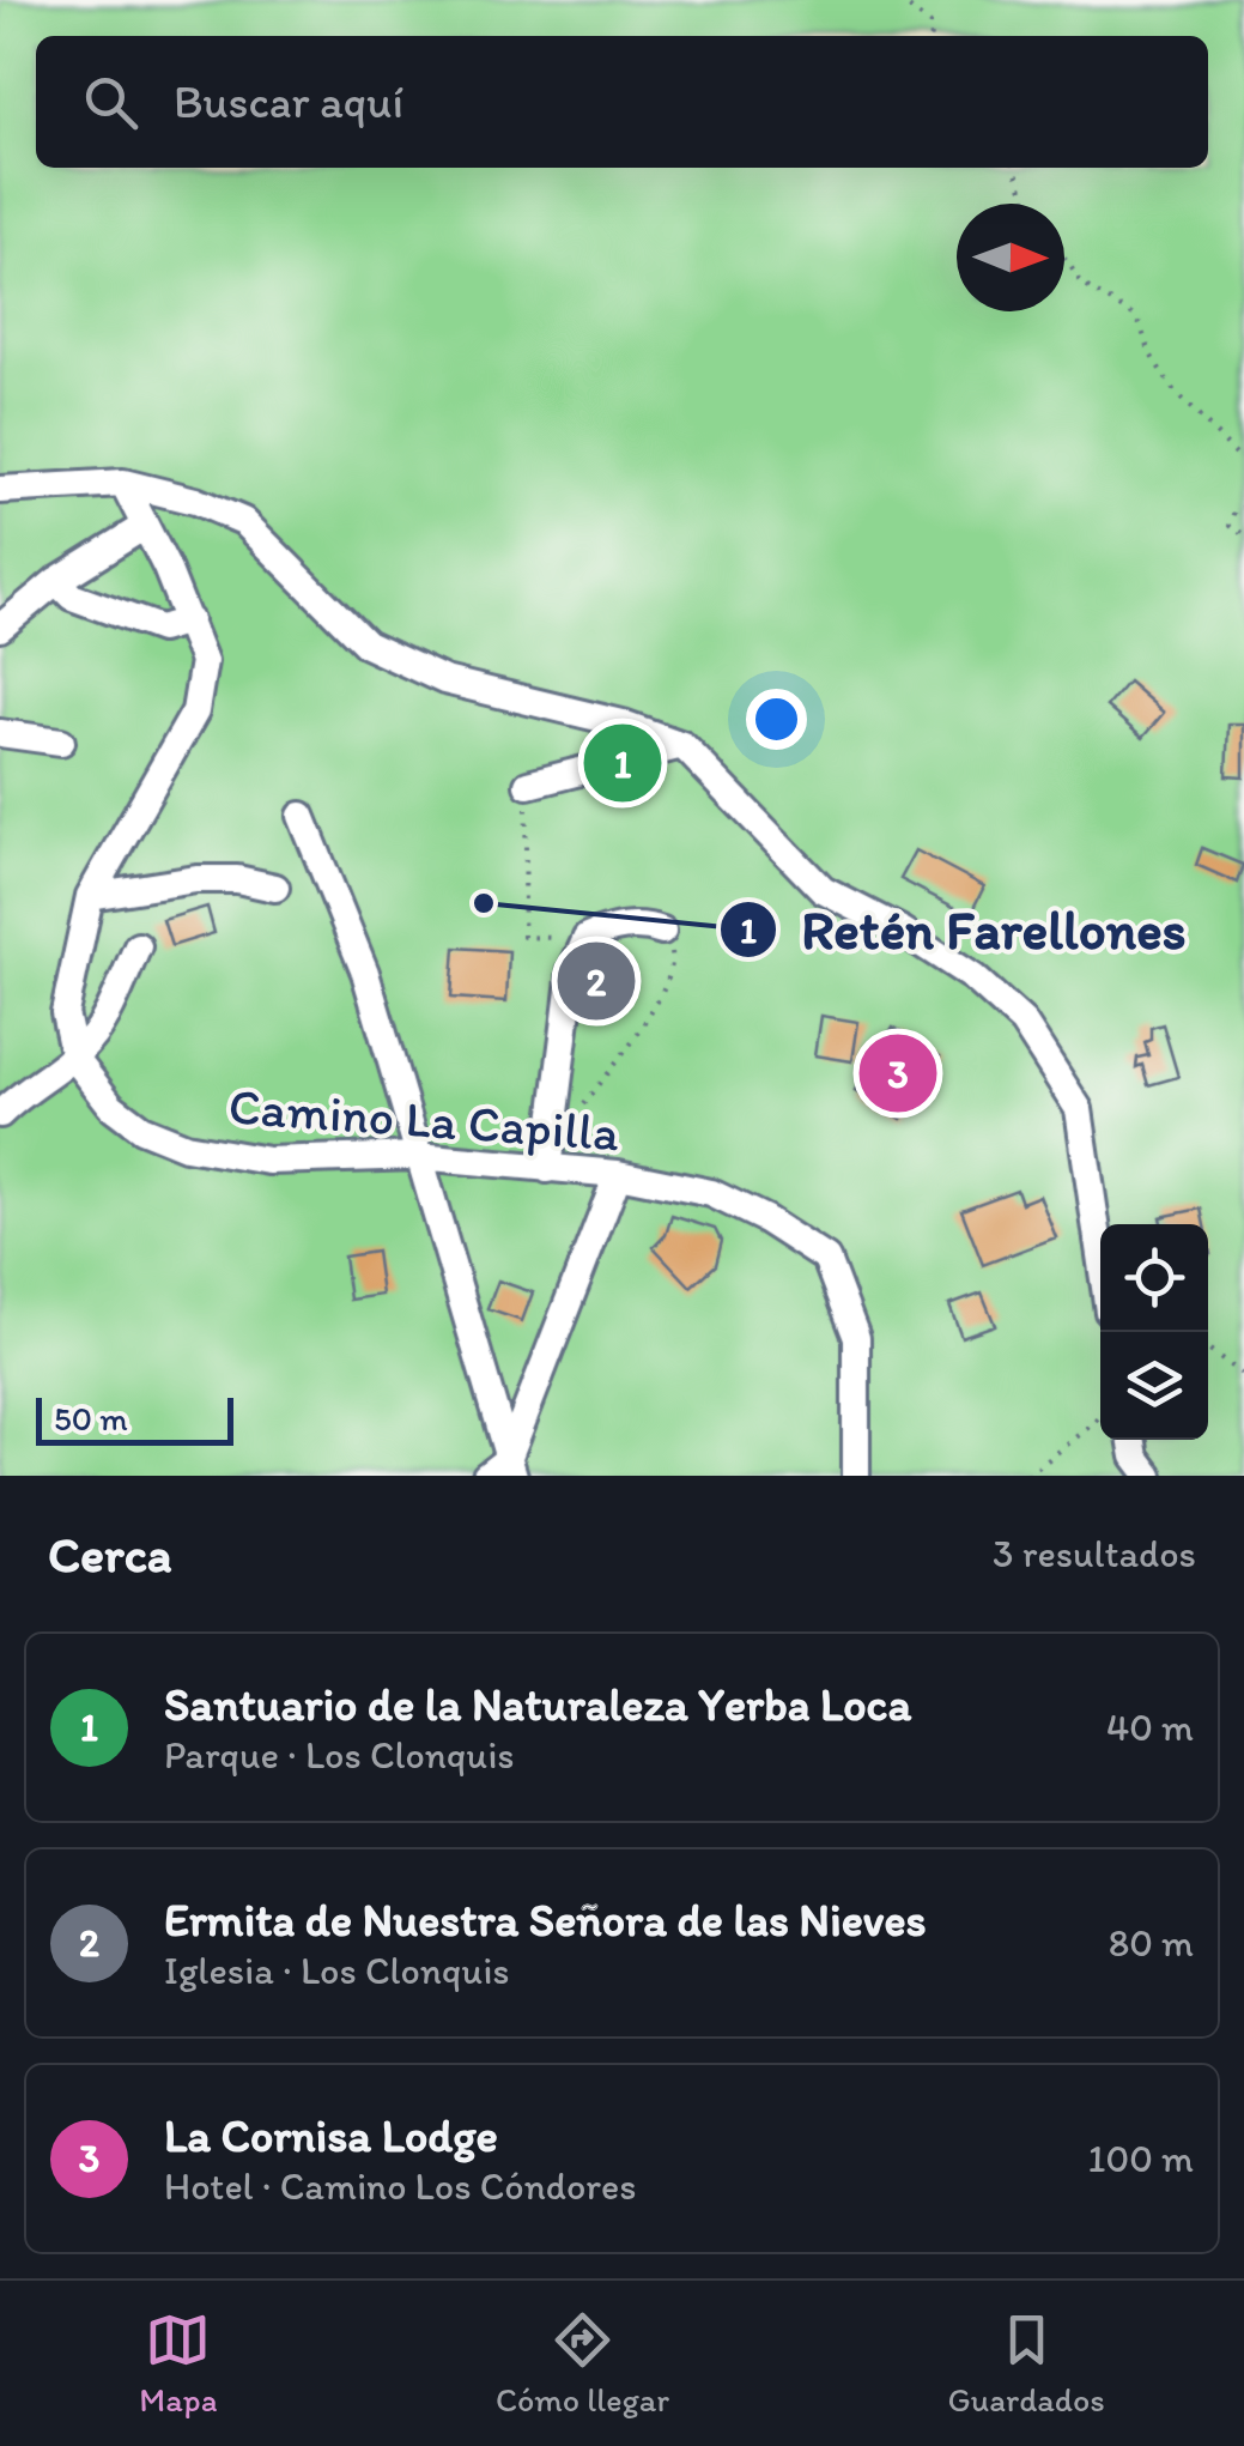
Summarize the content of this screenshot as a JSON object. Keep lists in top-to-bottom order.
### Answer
{
  "streets": {
    "street": ["Camino La Capilla"]
  },
  "places": ["Retén Farellones"],
  "scale_bar": "50 m",
  "north": "right",
  "page": {
    "search": "Buscar aquí",
    "pins": ["1", "2", "3"],
    "scale": "50 m",
    "heading": ["Cerca", "3 resultados"],
    "list": [
      {
        "mark": "1",
        "name": "Santuario de la Naturaleza Yerba Loca",
        "note": "Parque · Los Clonquis",
        "value": "40 m"
      },
      {
        "mark": "2",
        "name": "Ermita de Nuestra Señora de las Nieves",
        "note": "Iglesia · Los Clonquis",
        "value": "80 m"
      },
      {
        "mark": "3",
        "name": "La Cornisa Lodge",
        "note": "Hotel · Camino Los Cóndores",
        "value": "100 m"
      }
    ],
    "nav": ["Mapa", "Cómo llegar", "Guardados"]
  }
}
